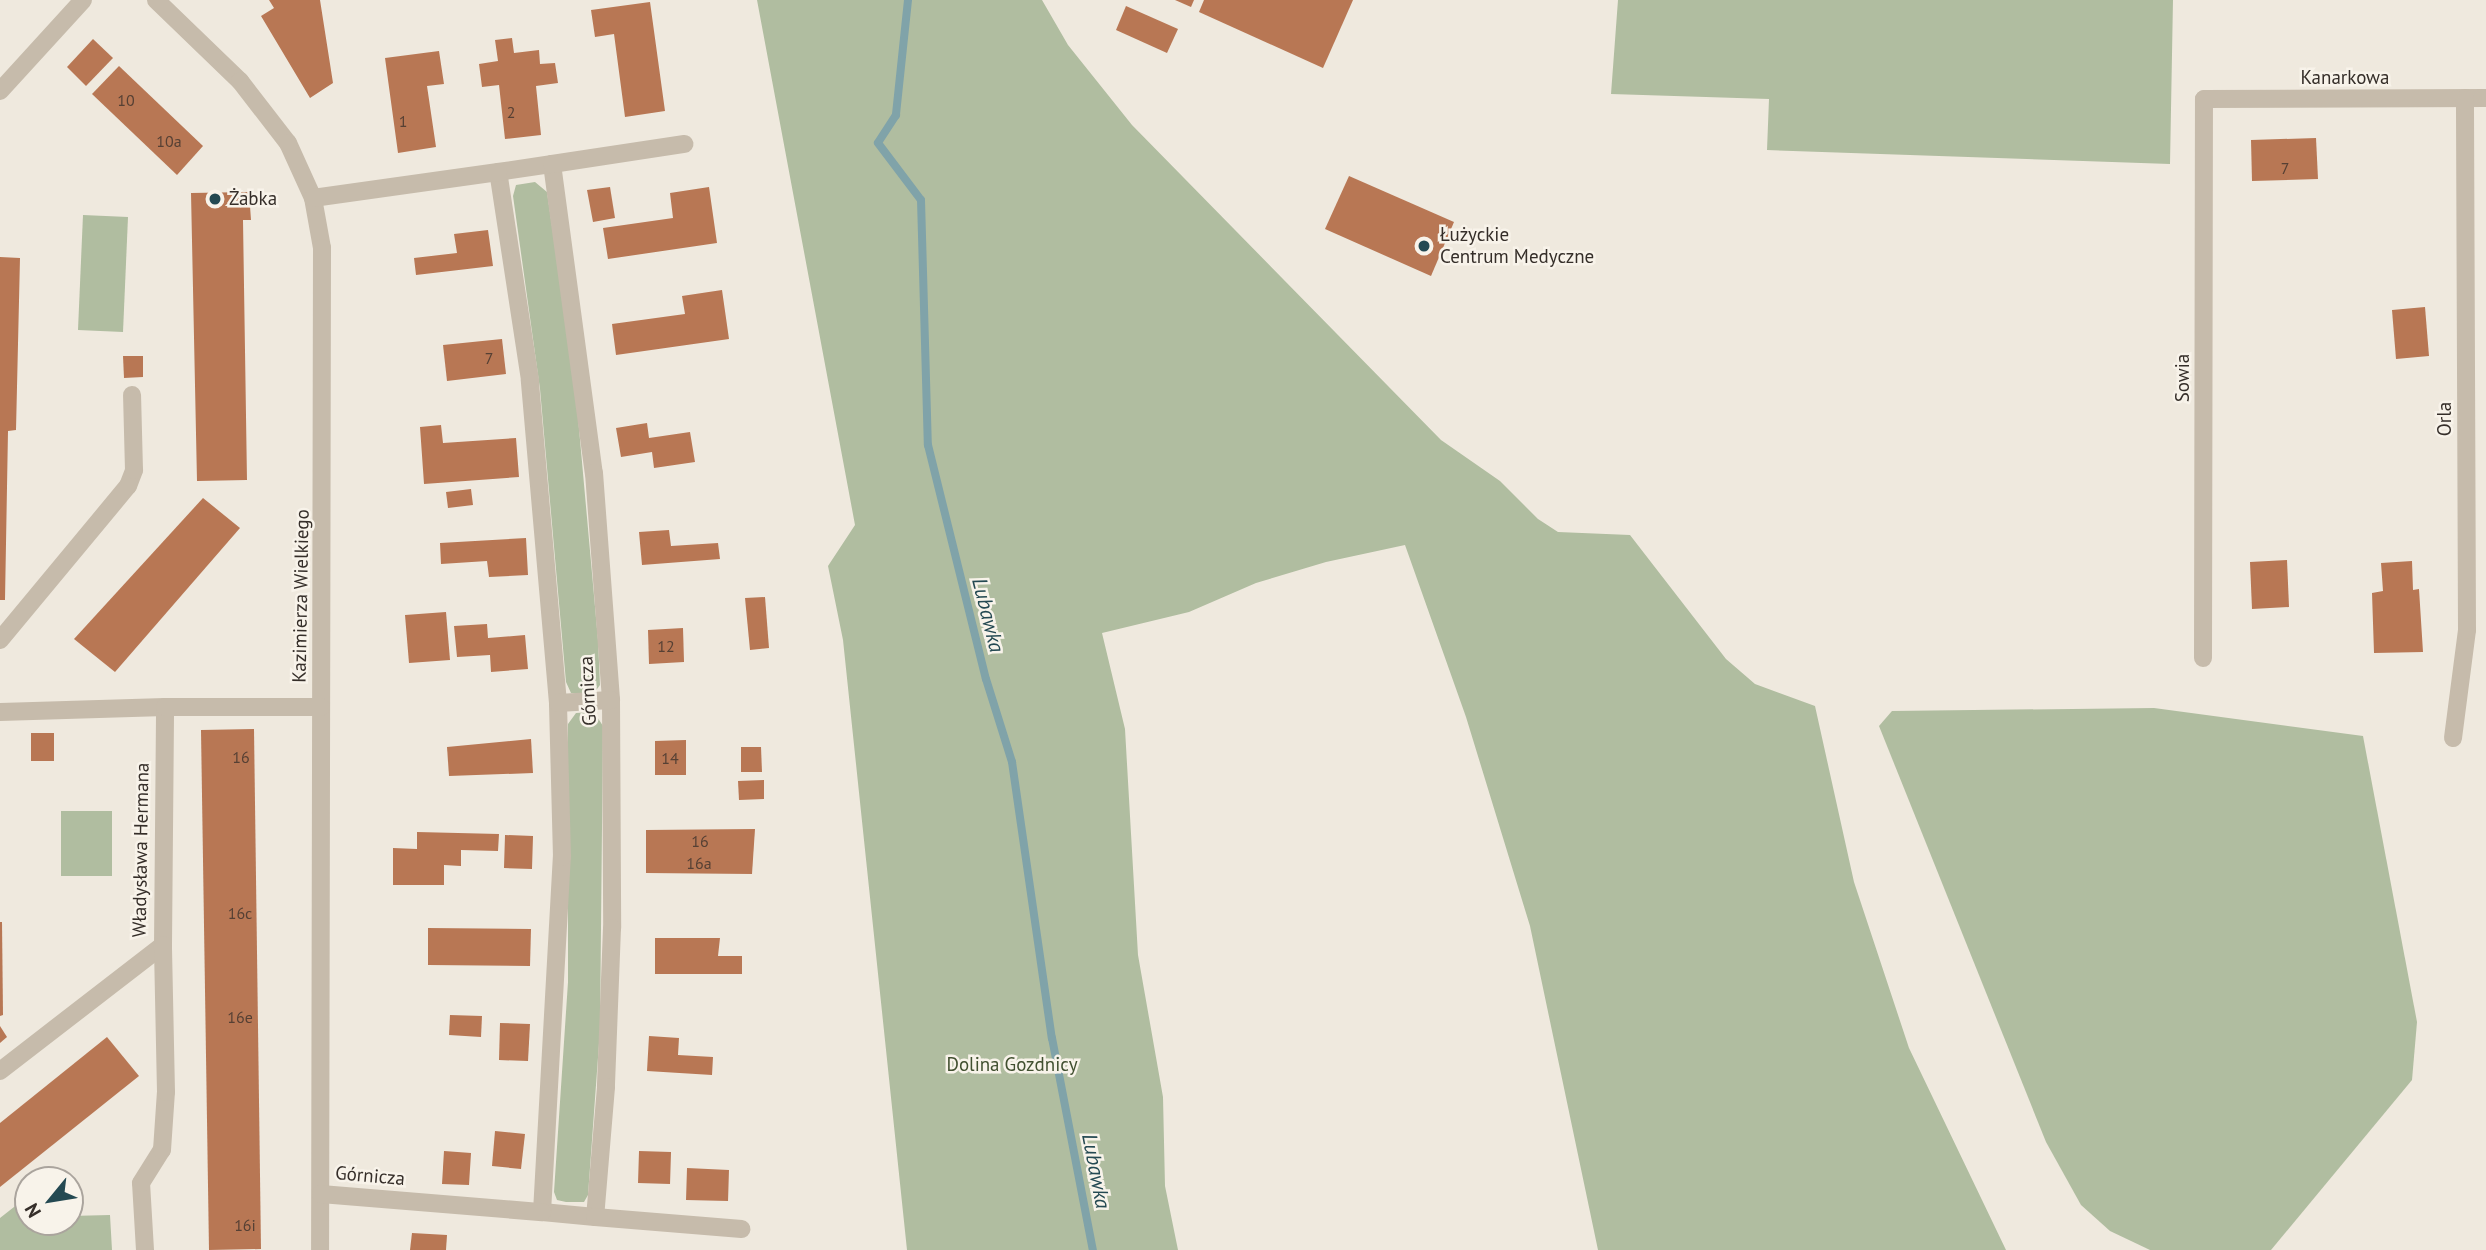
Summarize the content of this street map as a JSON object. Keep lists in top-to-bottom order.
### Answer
{
  "streets": {
    "street": [
      "Kanarkowa",
      "Sowia",
      "Orla",
      "Kazimierza Wielkiego",
      "Górnicza",
      "Władysława Hermana"
    ]
  },
  "crossings": [
    ["Kanarkowa", "Sowia"],
    ["Kanarkowa", "Orla"],
    ["Kazimierza Wielkiego", "Górnicza"]
  ],
  "water": ["Lubawka"],
  "parks": ["Dolina Gozdnicy"],
  "places": ["Żabka", "Łużyckie Centrum Medyczne"],
  "house_numbers": [
    "10",
    "2",
    "1",
    "10a",
    "7",
    "7",
    "12",
    "16",
    "14",
    "16",
    "16a",
    "16c",
    "16e",
    "16i"
  ],
  "north": "bottom left"
}
